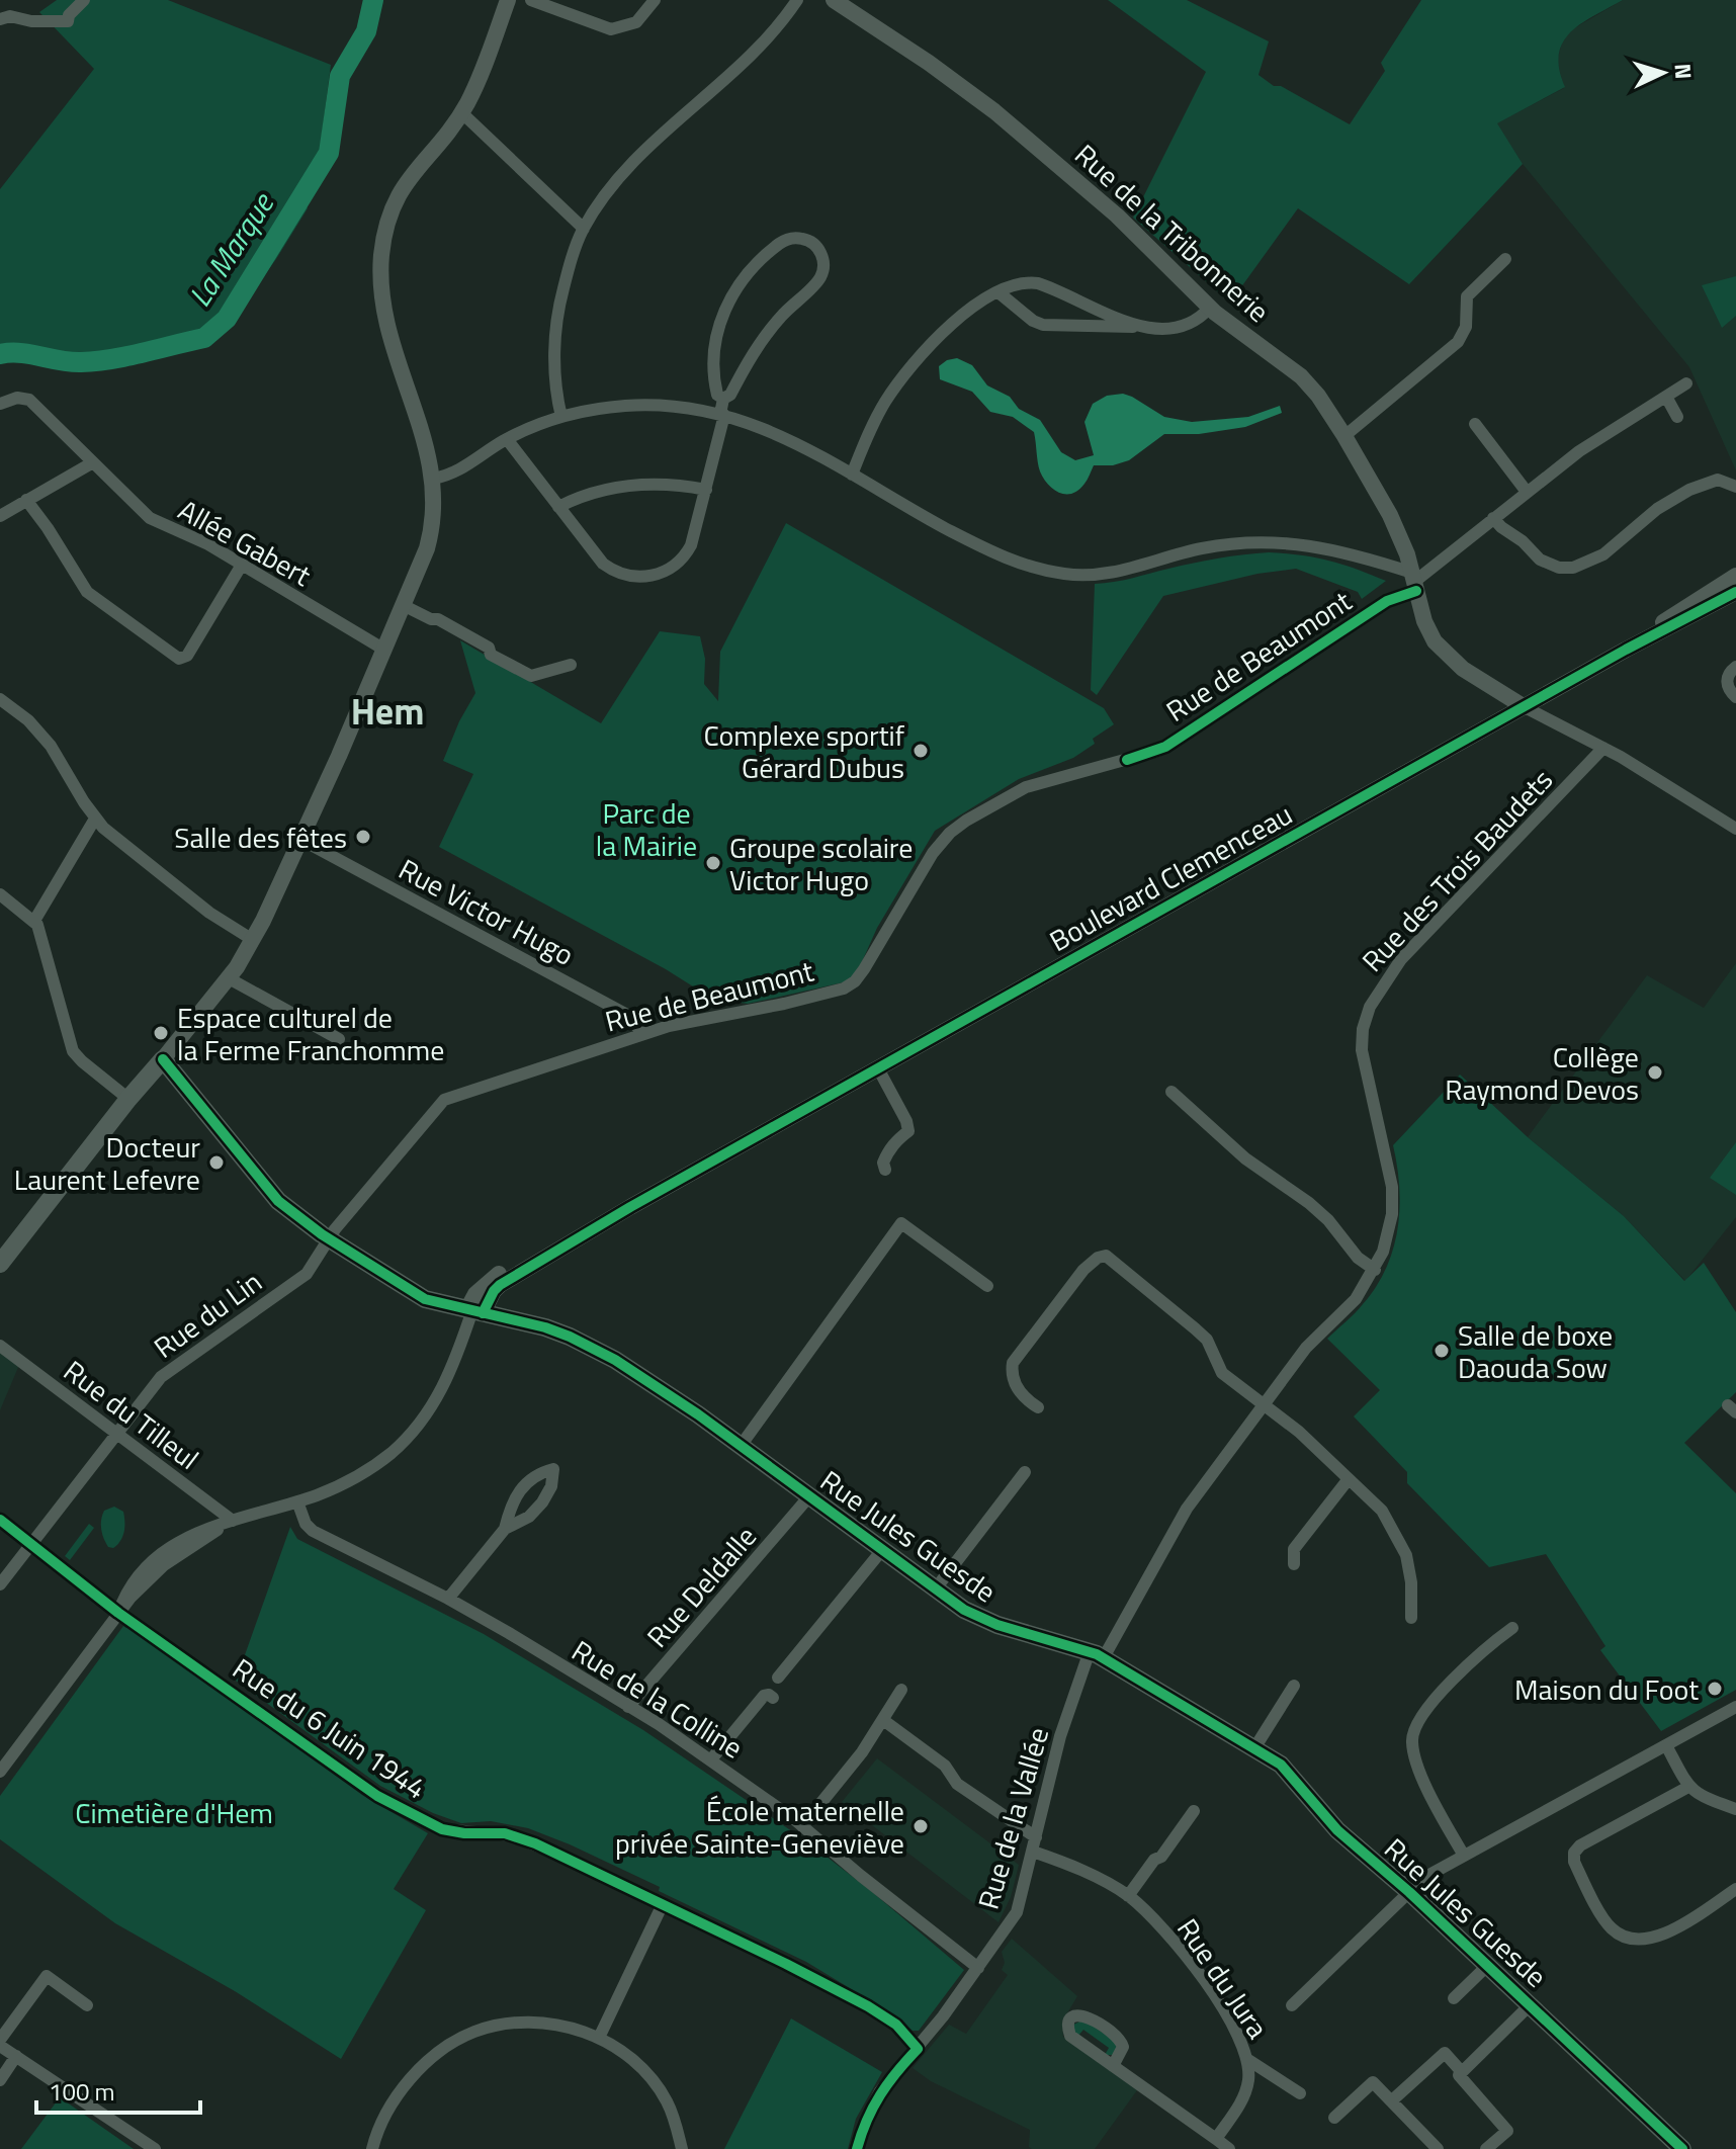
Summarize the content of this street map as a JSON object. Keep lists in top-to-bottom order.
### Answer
{
  "streets": {
    "main road": ["Rue Jules Guesde"],
    "street": [
      "Rue de la Tribonnerie",
      "Allée Gabert",
      "Rue de Beaumont",
      "Rue des Trois Baudets",
      "Boulevard Clemenceau",
      "Rue Victor Hugo",
      "Rue du Lin",
      "Rue du Tilleul",
      "Rue Deldalle",
      "Rue de la Colline",
      "Rue du 6 Juin 1944",
      "Rue de la Vallée",
      "Rue du Jura"
    ]
  },
  "crossings": [
    ["Rue de la Tribonnerie", "Rue de Beaumont"],
    ["Rue de la Tribonnerie", "Boulevard Clemenceau"],
    ["Rue de Beaumont", "Rue Victor Hugo"],
    ["Rue de Beaumont", "Rue du Lin"],
    ["Rue de Beaumont", "Rue Jules Guesde"],
    ["Rue des Trois Baudets", "Rue Jules Guesde"],
    ["Rue des Trois Baudets", "Rue de la Vallée"],
    ["Boulevard Clemenceau", "Rue Jules Guesde"],
    ["Rue du Lin", "Rue du Tilleul"],
    ["Rue du Lin", "Rue Jules Guesde"],
    ["Rue du Lin", "Rue du 6 Juin 1944"],
    ["Rue Jules Guesde", "Rue Deldalle"],
    ["Rue Jules Guesde", "Rue de la Vallée"],
    ["Rue Deldalle", "Rue de la Colline"],
    ["Rue de la Colline", "Rue de la Vallée"],
    ["Rue du 6 Juin 1944", "Rue de la Vallée"],
    ["Rue de la Vallée", "Rue du Jura"]
  ],
  "districts": ["Hem"],
  "water": ["La Marque"],
  "parks": ["Parc de la Mairie", "Cimetière d'Hem"],
  "places": [
    "Complexe sportif Gérard Dubus",
    "Salle des fêtes",
    "Groupe scolaire Victor Hugo",
    "Espace culturel de la Ferme Franchomme",
    "Collège Raymond Devos",
    "Docteur Laurent Lefevre",
    "Salle de boxe Daouda Sow",
    "Maison du Foot",
    "École maternelle privée Sainte-Geneviève"
  ],
  "scale_bar": "100 m",
  "north": "right"
}
